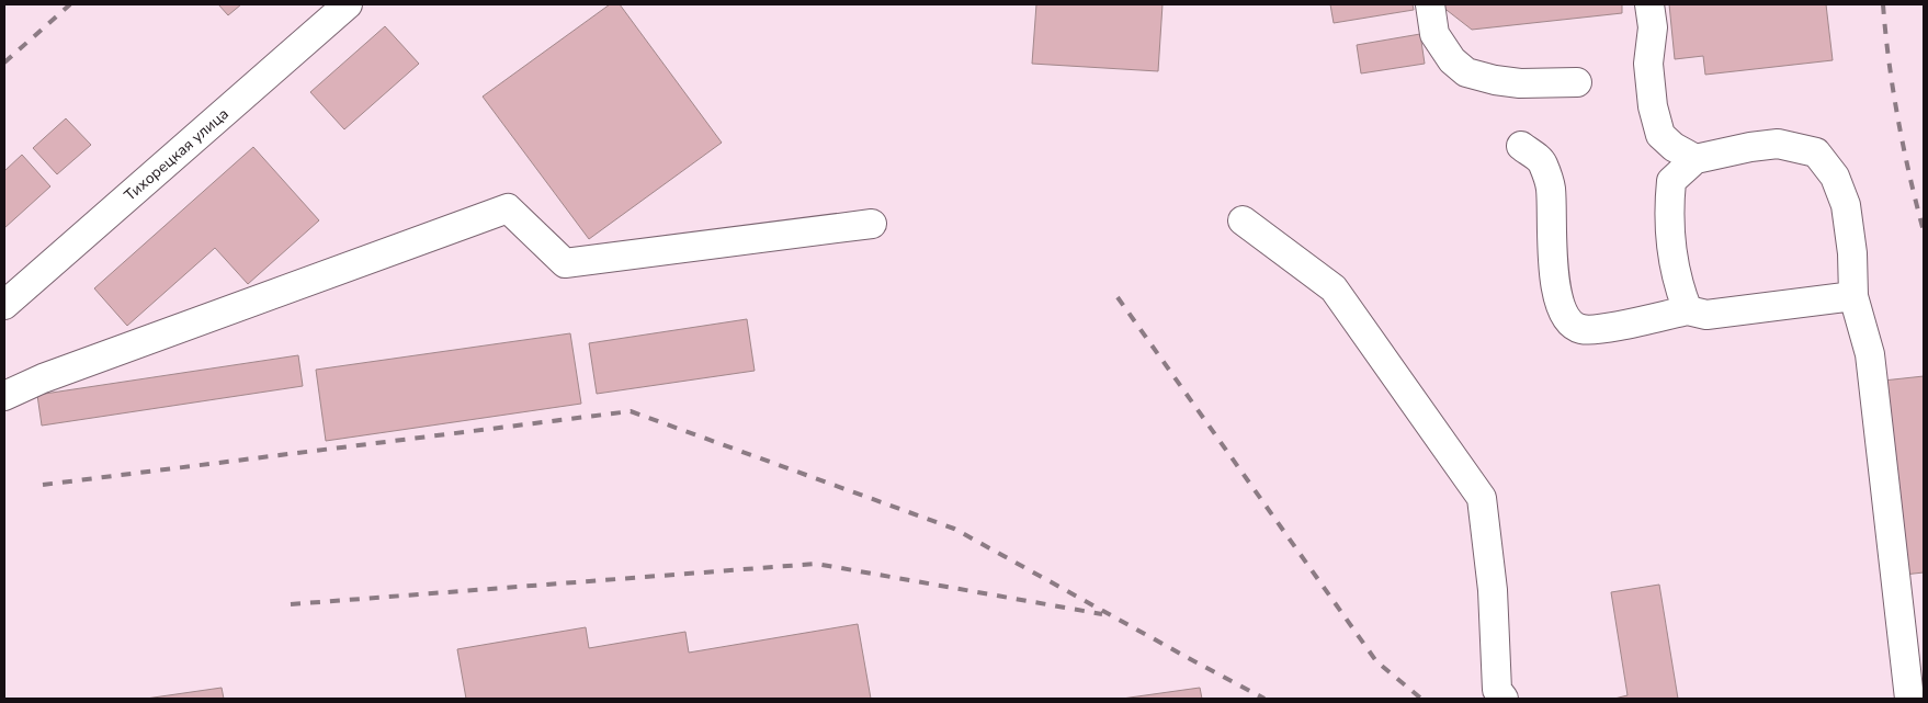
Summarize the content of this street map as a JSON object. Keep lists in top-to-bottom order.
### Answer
{
  "streets": {
    "street": ["Тихорецкая улица"]
  }
}
